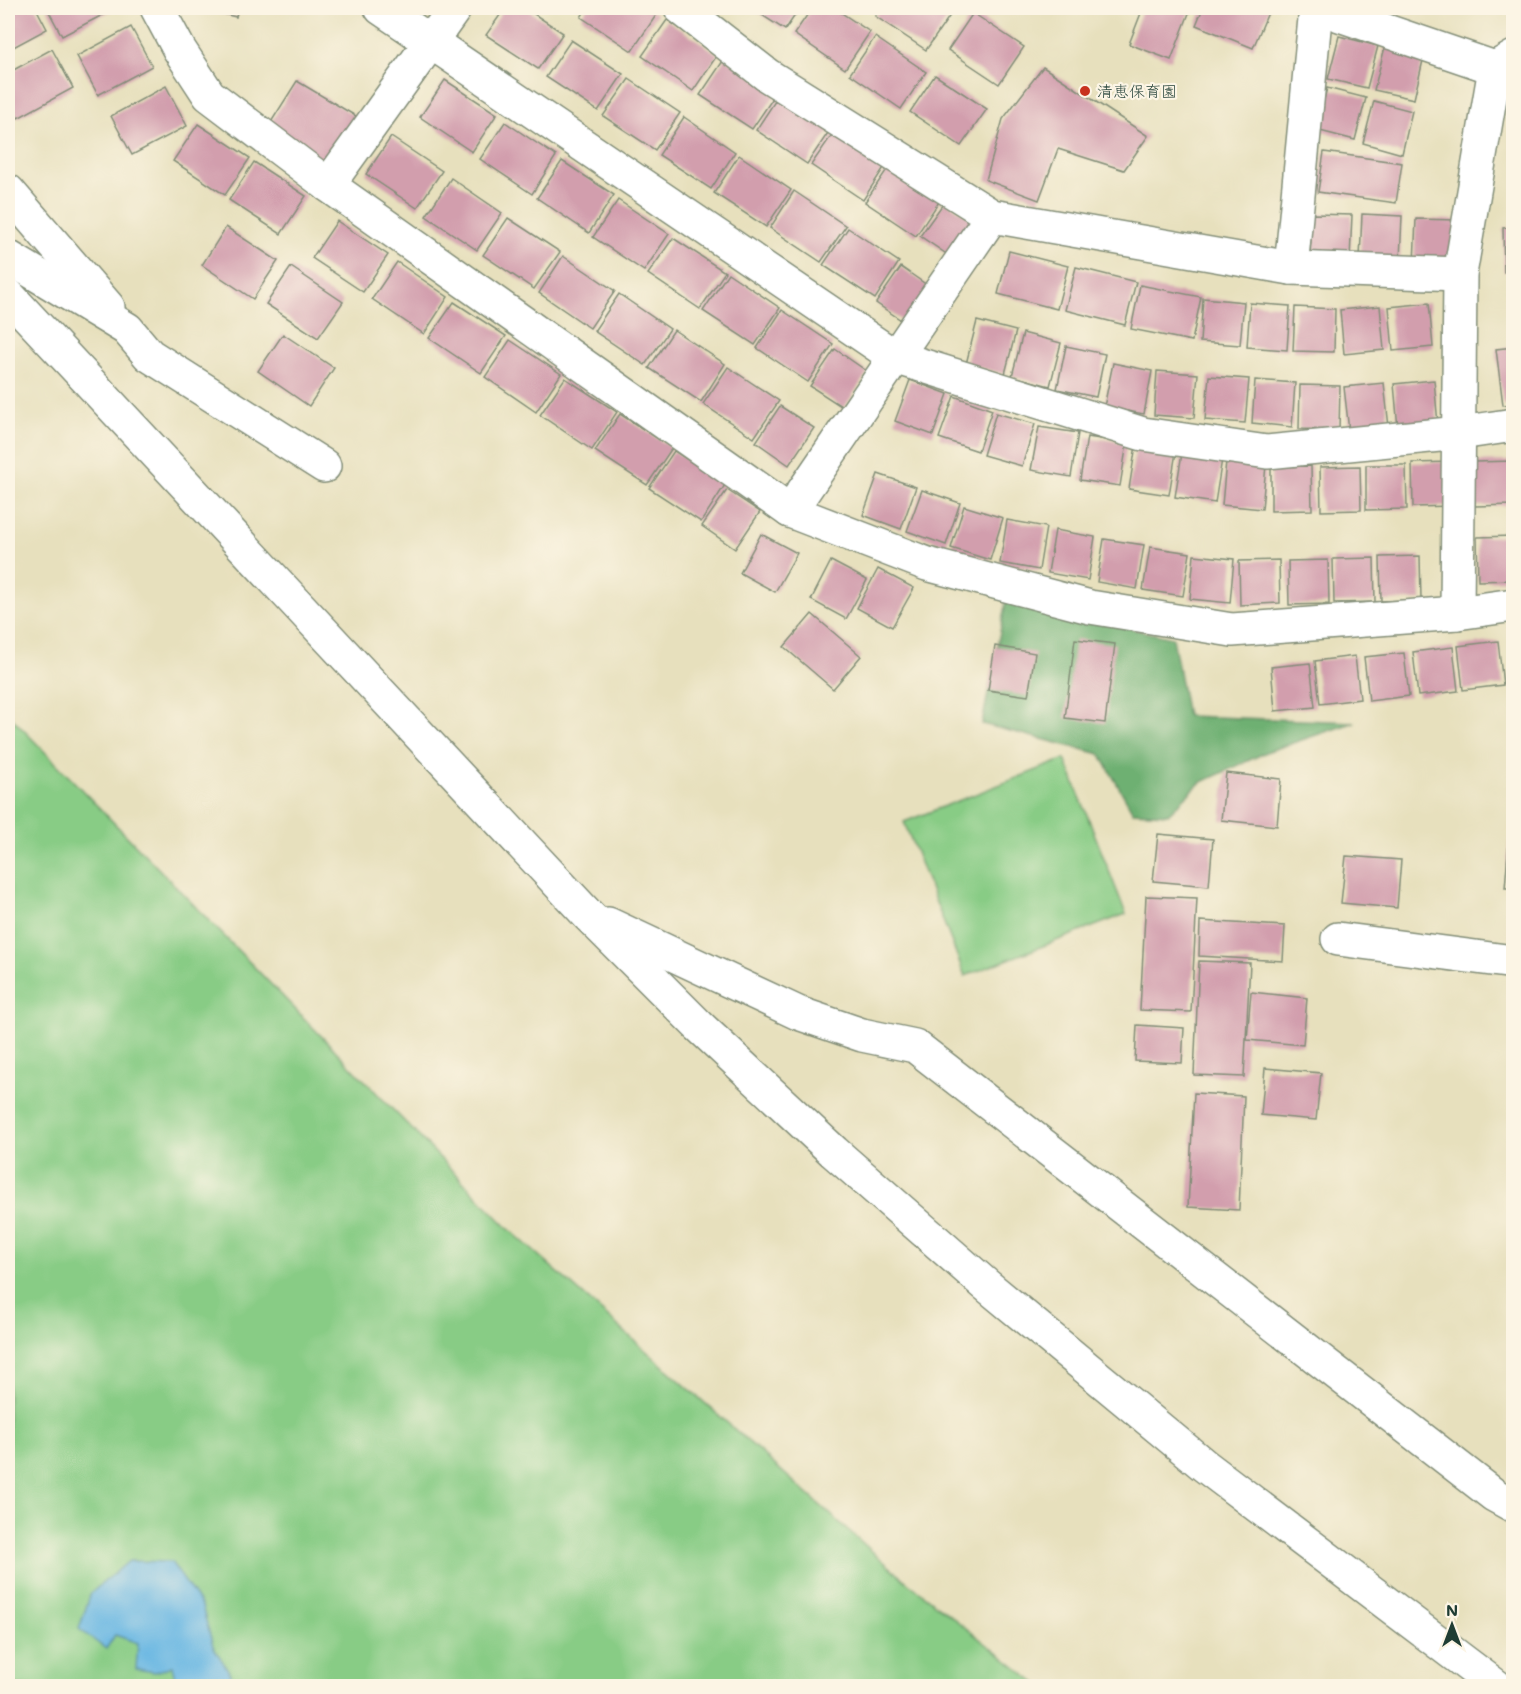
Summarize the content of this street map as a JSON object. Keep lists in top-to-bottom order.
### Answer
{
  "places": ["清恵保育園"],
  "north": "top"
}
